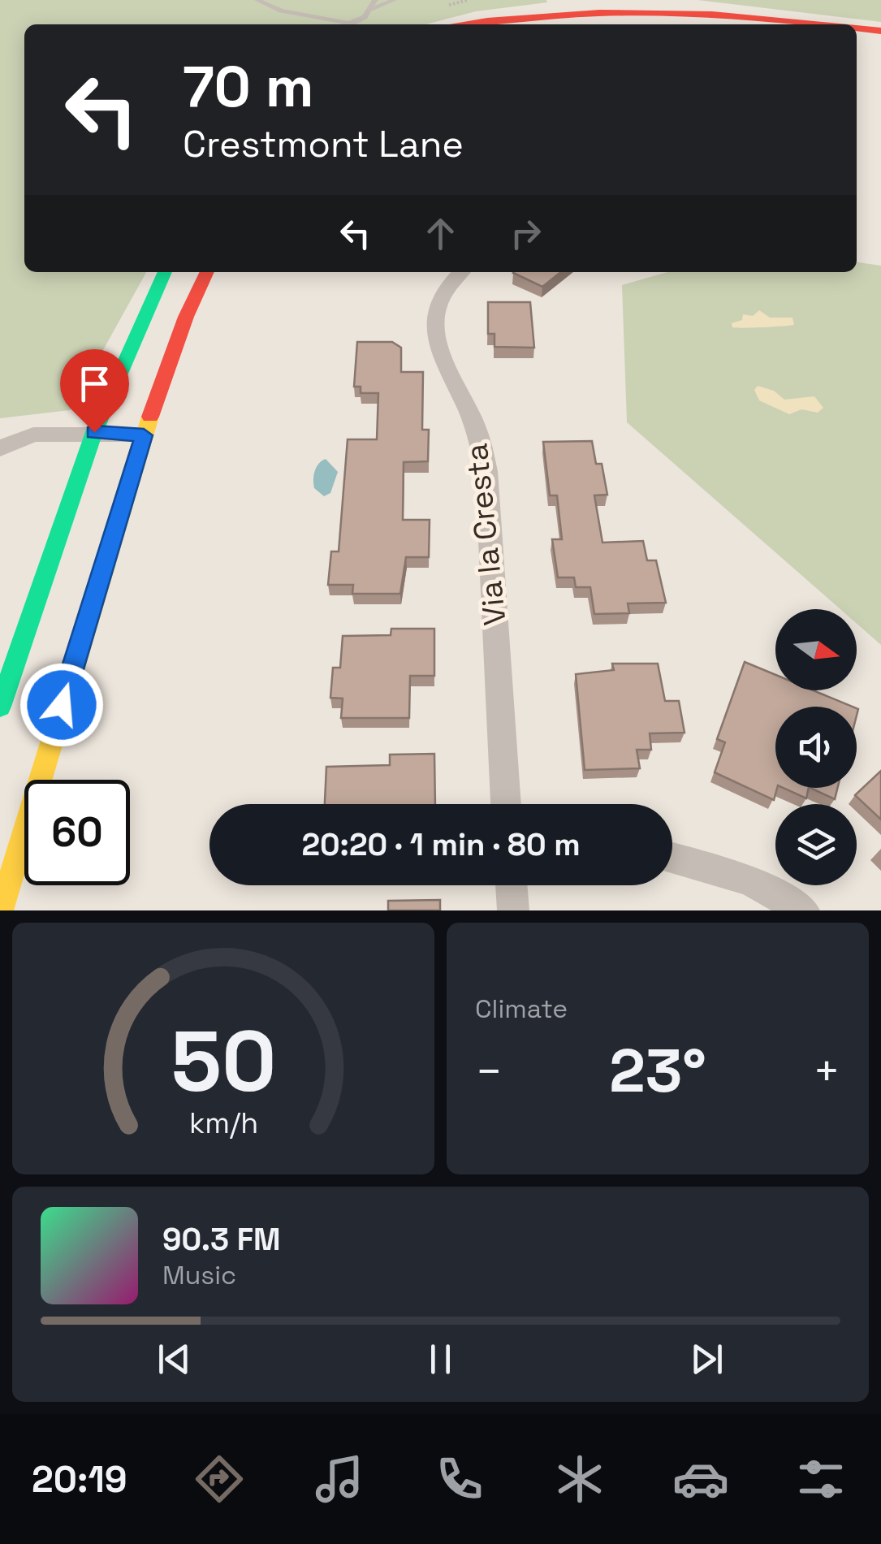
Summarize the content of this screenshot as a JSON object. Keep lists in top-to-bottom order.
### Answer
{
  "streets": {
    "street": ["Via la Cresta"]
  },
  "north": "right",
  "page": {
    "turn": ["70 m", "Crestmont Lane"],
    "limit": "60",
    "trip": "20:20 · 1 min · 80 m",
    "tile": "Climate",
    "heat": ["−", "23°", "+"],
    "song": ["90.3 FM", "Music"],
    "tabs": "20:19",
    "gauge": ["50", "km/h"]
  }
}
